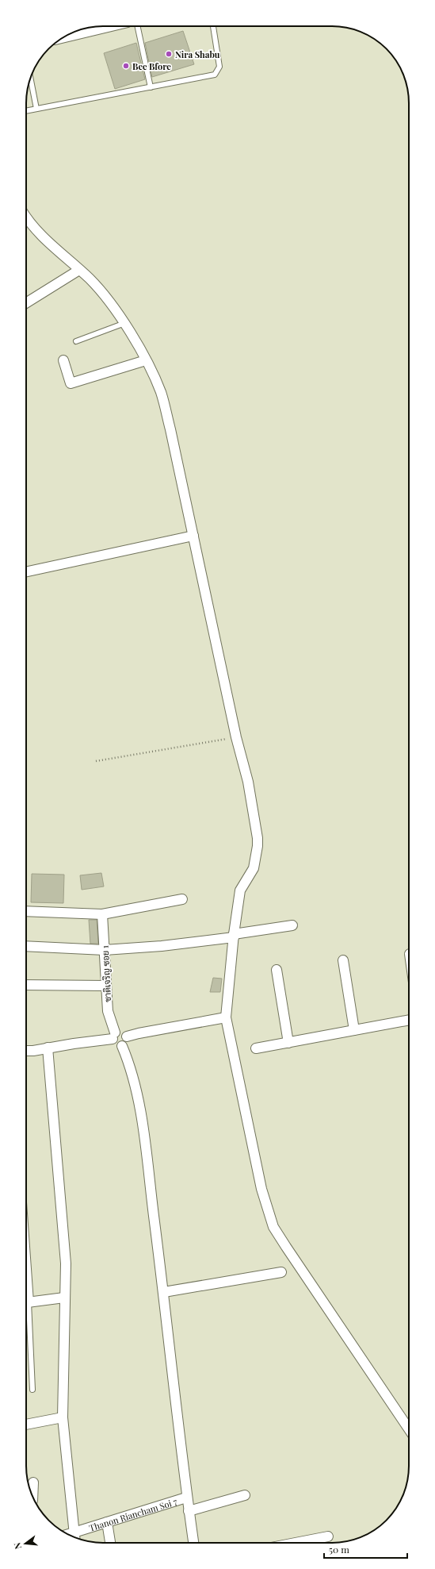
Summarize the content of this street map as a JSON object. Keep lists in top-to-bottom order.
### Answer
{
  "streets": {
    "street": ["ชาติเจริญ ซอย 1", "Thanon Riancham Soi 7"]
  },
  "places": ["Nira Shabu", "Bee Bfore"],
  "scale_bar": "50 m",
  "north": "left"
}
